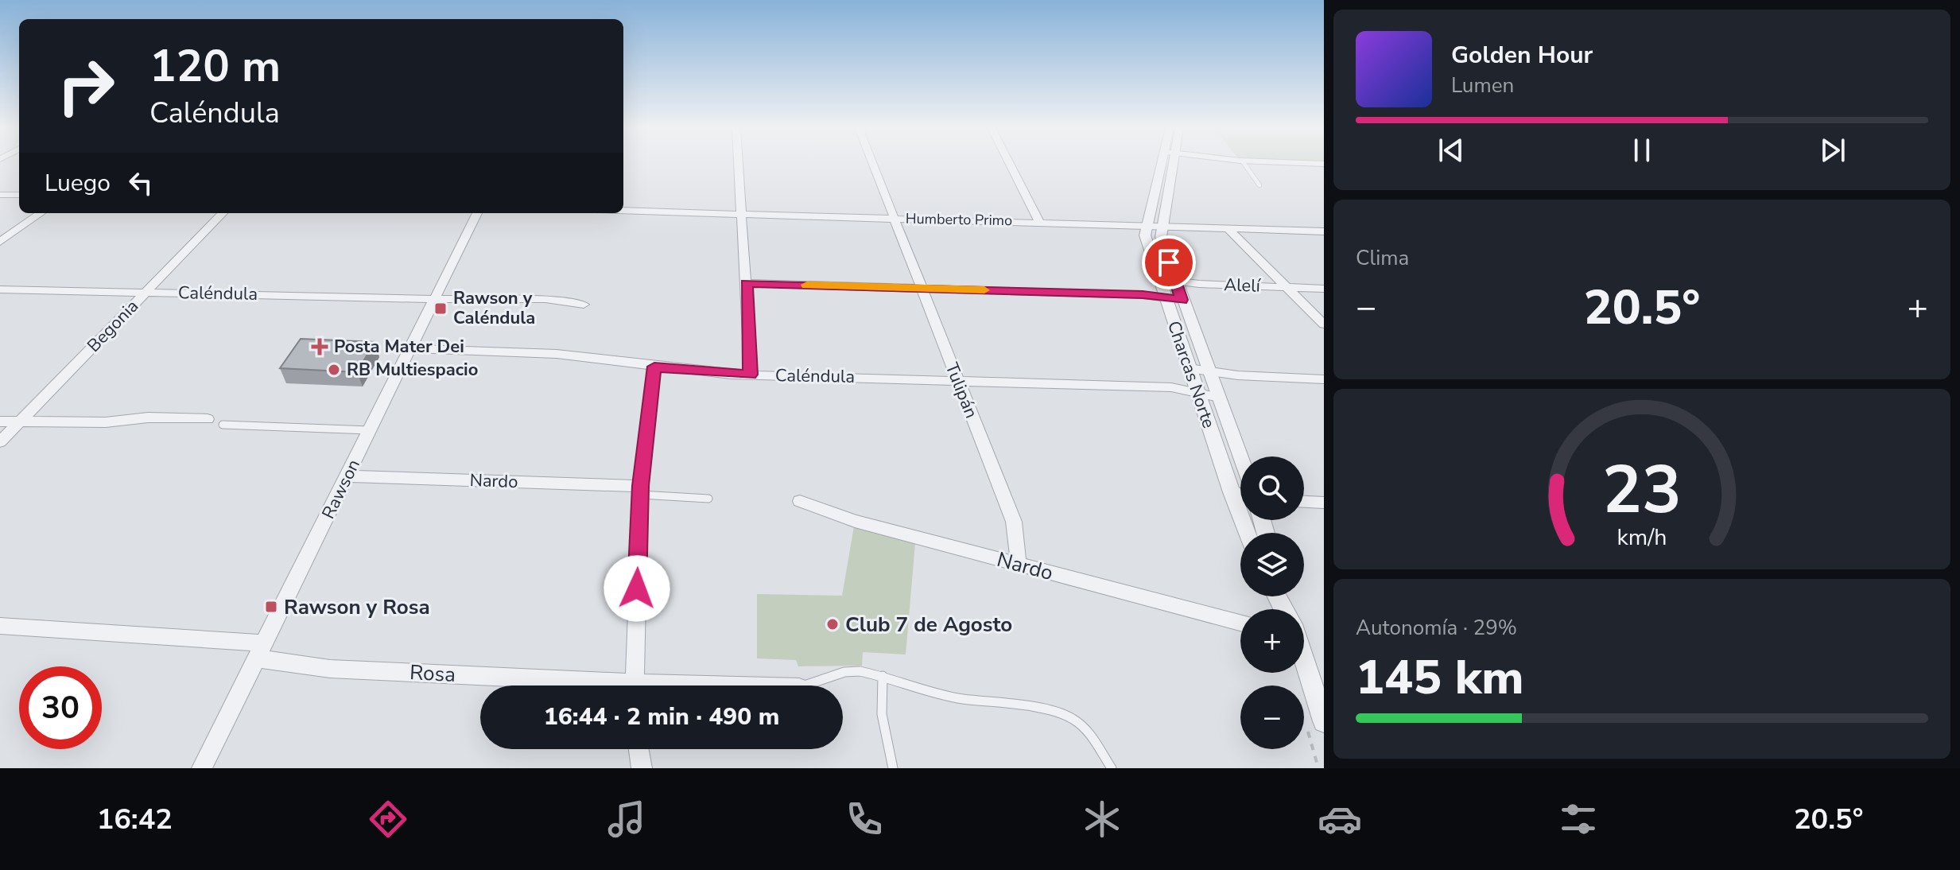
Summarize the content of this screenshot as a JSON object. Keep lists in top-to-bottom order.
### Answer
{
  "streets": {
    "street": [
      "Humberto Primo",
      "Alelí",
      "Caléndula",
      "Begonia",
      "Charcas Norte",
      "Tulipán",
      "Nardo",
      "Rawson",
      "Rosa"
    ]
  },
  "crossings": [
    ["Humberto Primo", "Charcas Norte"],
    ["Humberto Primo", "Tulipán"],
    ["Alelí", "Charcas Norte"],
    ["Caléndula", "Begonia"],
    ["Caléndula", "Charcas Norte"],
    ["Caléndula", "Tulipán"],
    ["Caléndula", "Rawson"],
    ["Tulipán", "Nardo"],
    ["Nardo", "Rawson"],
    ["Rawson", "Rosa"]
  ],
  "places": {
    "transit": ["Rawson y Caléndula", "Rawson y Rosa"],
    "health": ["Posta Mater Dei"],
    "other": ["RB Multiespacio", "Club 7 de Agosto"]
  },
  "page": {
    "turn": ["120 m", "Caléndula"],
    "song": ["Golden Hour", "Lumen"],
    "then": "Luego",
    "tile": [
      "Clima",
      ["Autonomía · 29%", "145 km"]
    ],
    "heat": ["−", "20.5°", "+"],
    "map_buttons": ["+", "−"],
    "limit": "30",
    "trip": "16:44 · 2 min · 490 m",
    "tabs": ["16:42", "20.5°"],
    "gauge": ["23", "km/h"]
  }
}
